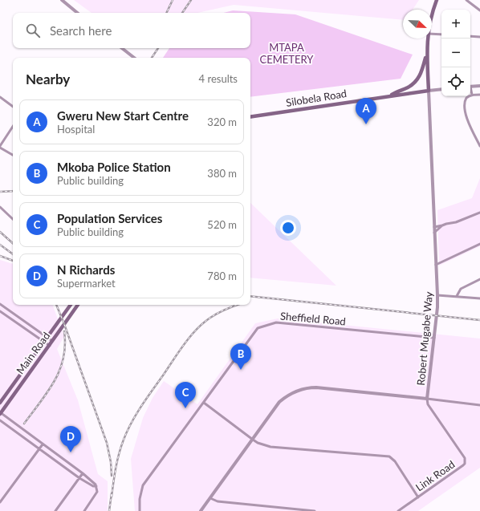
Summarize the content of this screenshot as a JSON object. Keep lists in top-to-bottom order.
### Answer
{
  "streets": {
    "main road": ["Silobela Road", "Main Road"],
    "street": ["Sheffield Road", "Robert Mugabe Way", "Link Road"]
  },
  "crossings": [
    ["Silobela Road", "Robert Mugabe Way"],
    ["Sheffield Road", "Robert Mugabe Way"],
    ["Robert Mugabe Way", "Link Road"]
  ],
  "parks": ["MTAPA CEMETERY"],
  "north": "bottom right",
  "page": {
    "map_buttons": ["+", "−"],
    "search": "Search here",
    "heading": ["Nearby", "4 results"],
    "pins": [
      "A",
      "B",
      "C",
      "D"
    ],
    "list": [
      {
        "mark": "A",
        "name": "Gweru New Start Centre",
        "note": "Hospital",
        "value": "320 m"
      },
      {
        "mark": "B",
        "name": "Mkoba Police Station",
        "note": "Public building",
        "value": "380 m"
      },
      {
        "mark": "C",
        "name": "Population Services",
        "note": "Public building",
        "value": "520 m"
      },
      {
        "mark": "D",
        "name": "N Richards",
        "note": "Supermarket",
        "value": "780 m"
      }
    ]
  }
}
